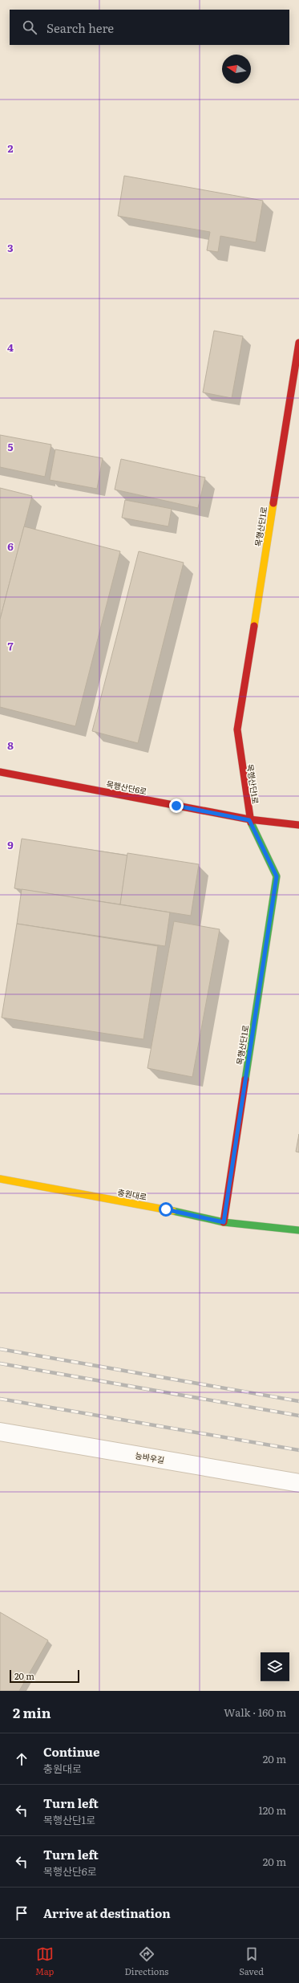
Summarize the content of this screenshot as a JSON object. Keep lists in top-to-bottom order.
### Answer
{
  "streets": {
    "street": [
      "목행산단1로",
      "목행산단6로",
      "충원대로",
      "능바우길"
    ]
  },
  "crossings": [
    ["목행산단1로", "목행산단6로"],
    ["목행산단1로", "충원대로"]
  ],
  "scale_bar": "20 m",
  "north": "left",
  "page": {
    "search": "Search here",
    "scale": "20 m",
    "heading": ["2 min", "Walk · 160 m"],
    "list": [
      ["Continue", "충원대로", "20 m"],
      ["Turn left", "목행산단1로", "120 m"],
      ["Turn left", "목행산단6로", "20 m"],
      "Arrive at destination"
    ],
    "nav": ["Map", "Directions", "Saved"]
  },
  "grid": {
    "rows": [
      "2",
      "3",
      "4",
      "5",
      "6",
      "7",
      "8",
      "9"
    ]
  }
}
